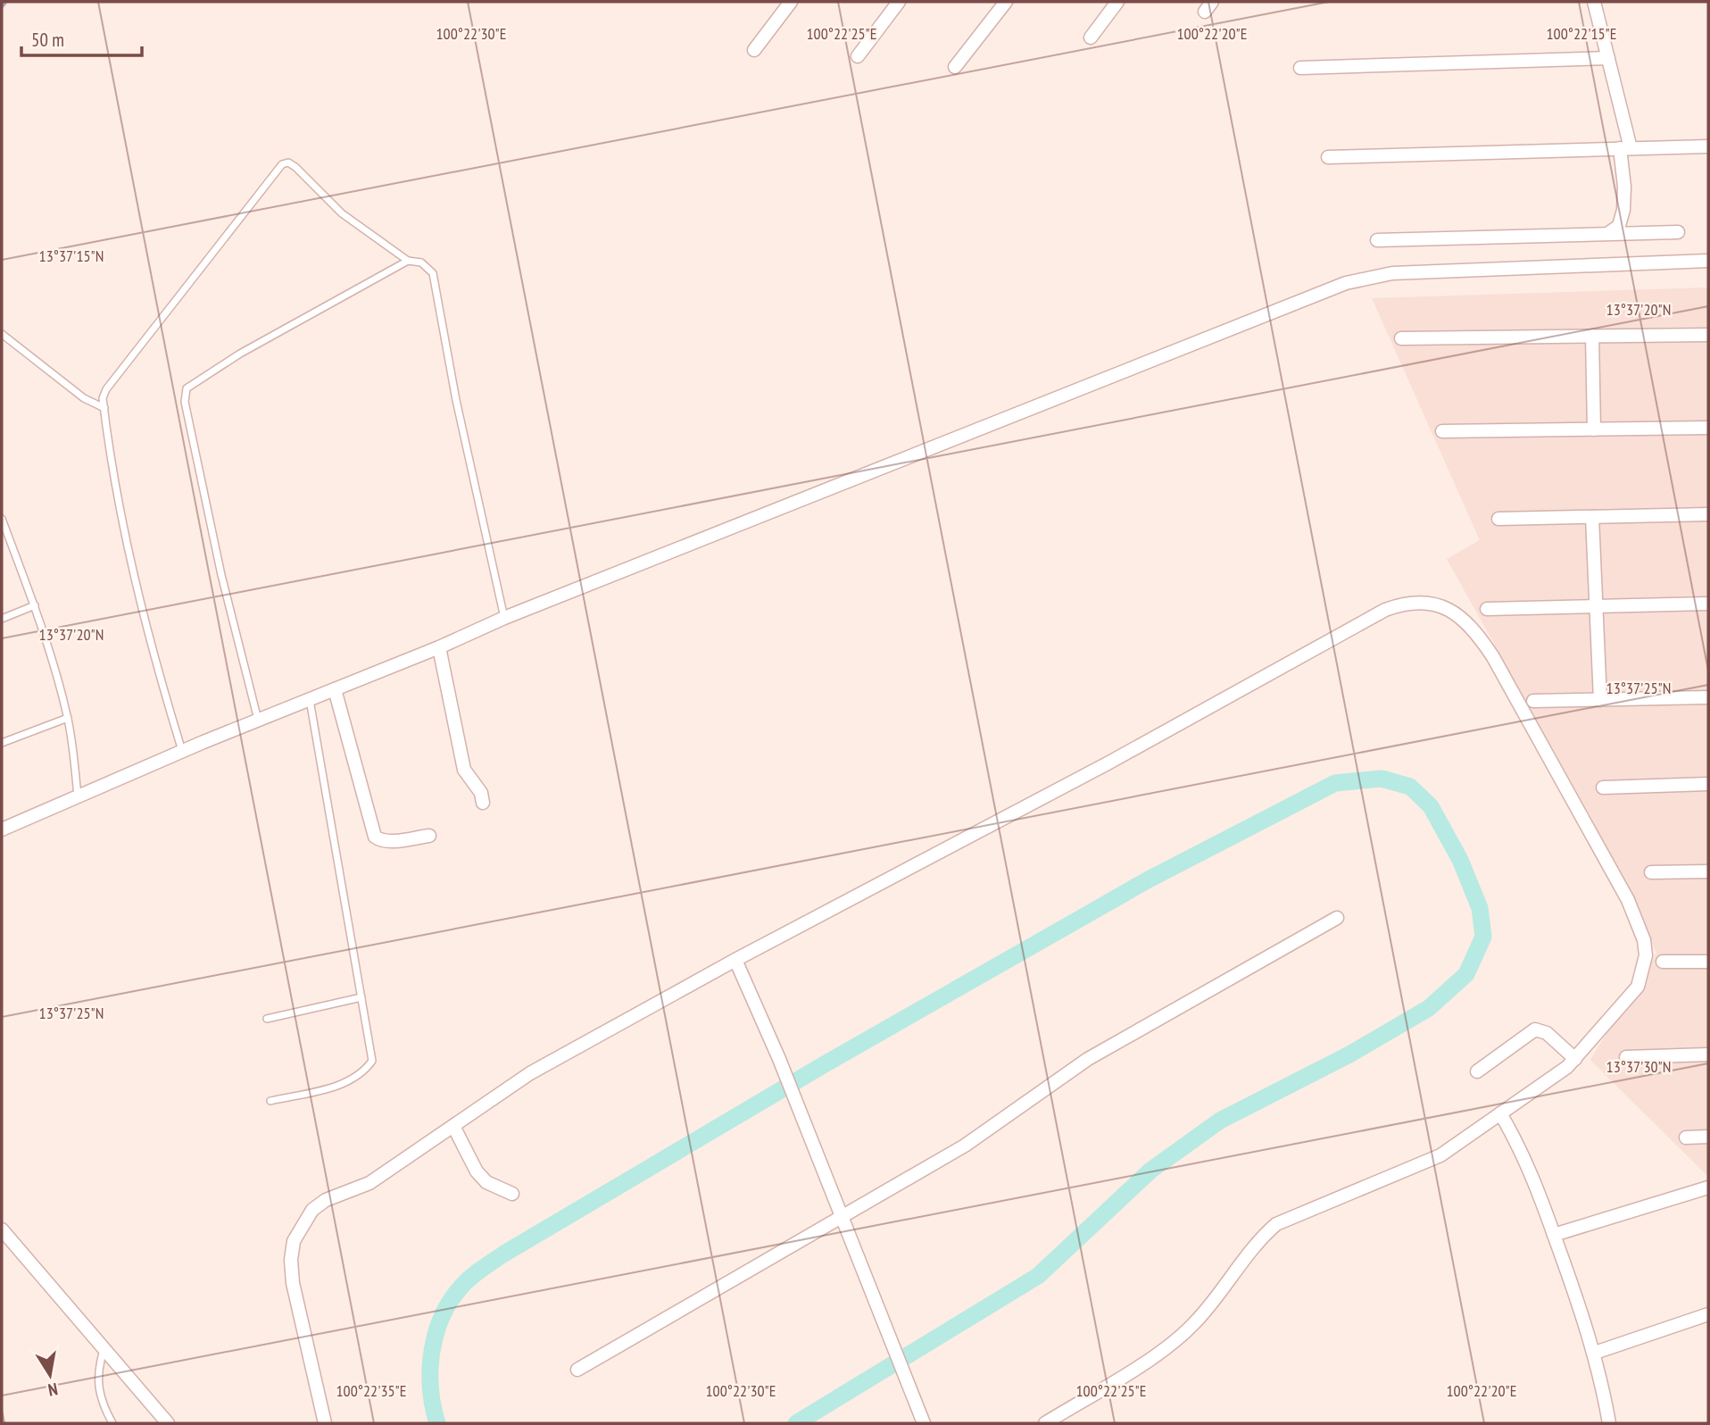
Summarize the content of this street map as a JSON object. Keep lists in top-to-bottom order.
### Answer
{
  "scale_bar": "50 m",
  "north": "bottom",
  "coordinates": [
    "100°22'30\"E",
    "100°22'25\"E",
    "100°22'20\"E",
    "100°22'15\"E",
    "13°37'15\"N",
    "13°37'20\"N",
    "13°37'25\"N",
    "13°37'30\"N",
    "100°22'35\"E"
  ]
}
